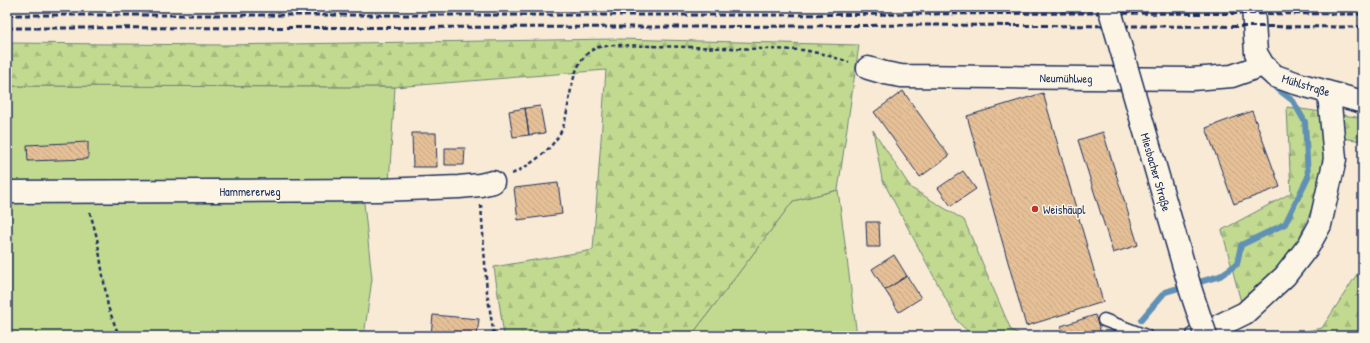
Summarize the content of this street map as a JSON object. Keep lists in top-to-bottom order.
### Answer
{
  "streets": {
    "street": [
      "Neumühlweg",
      "Mühlstraße",
      "Miesbacher Straße",
      "Hammererweg"
    ]
  },
  "crossings": [
    ["Neumühlweg", "Mühlstraße"]
  ],
  "places": ["Weishäupl"]
}
